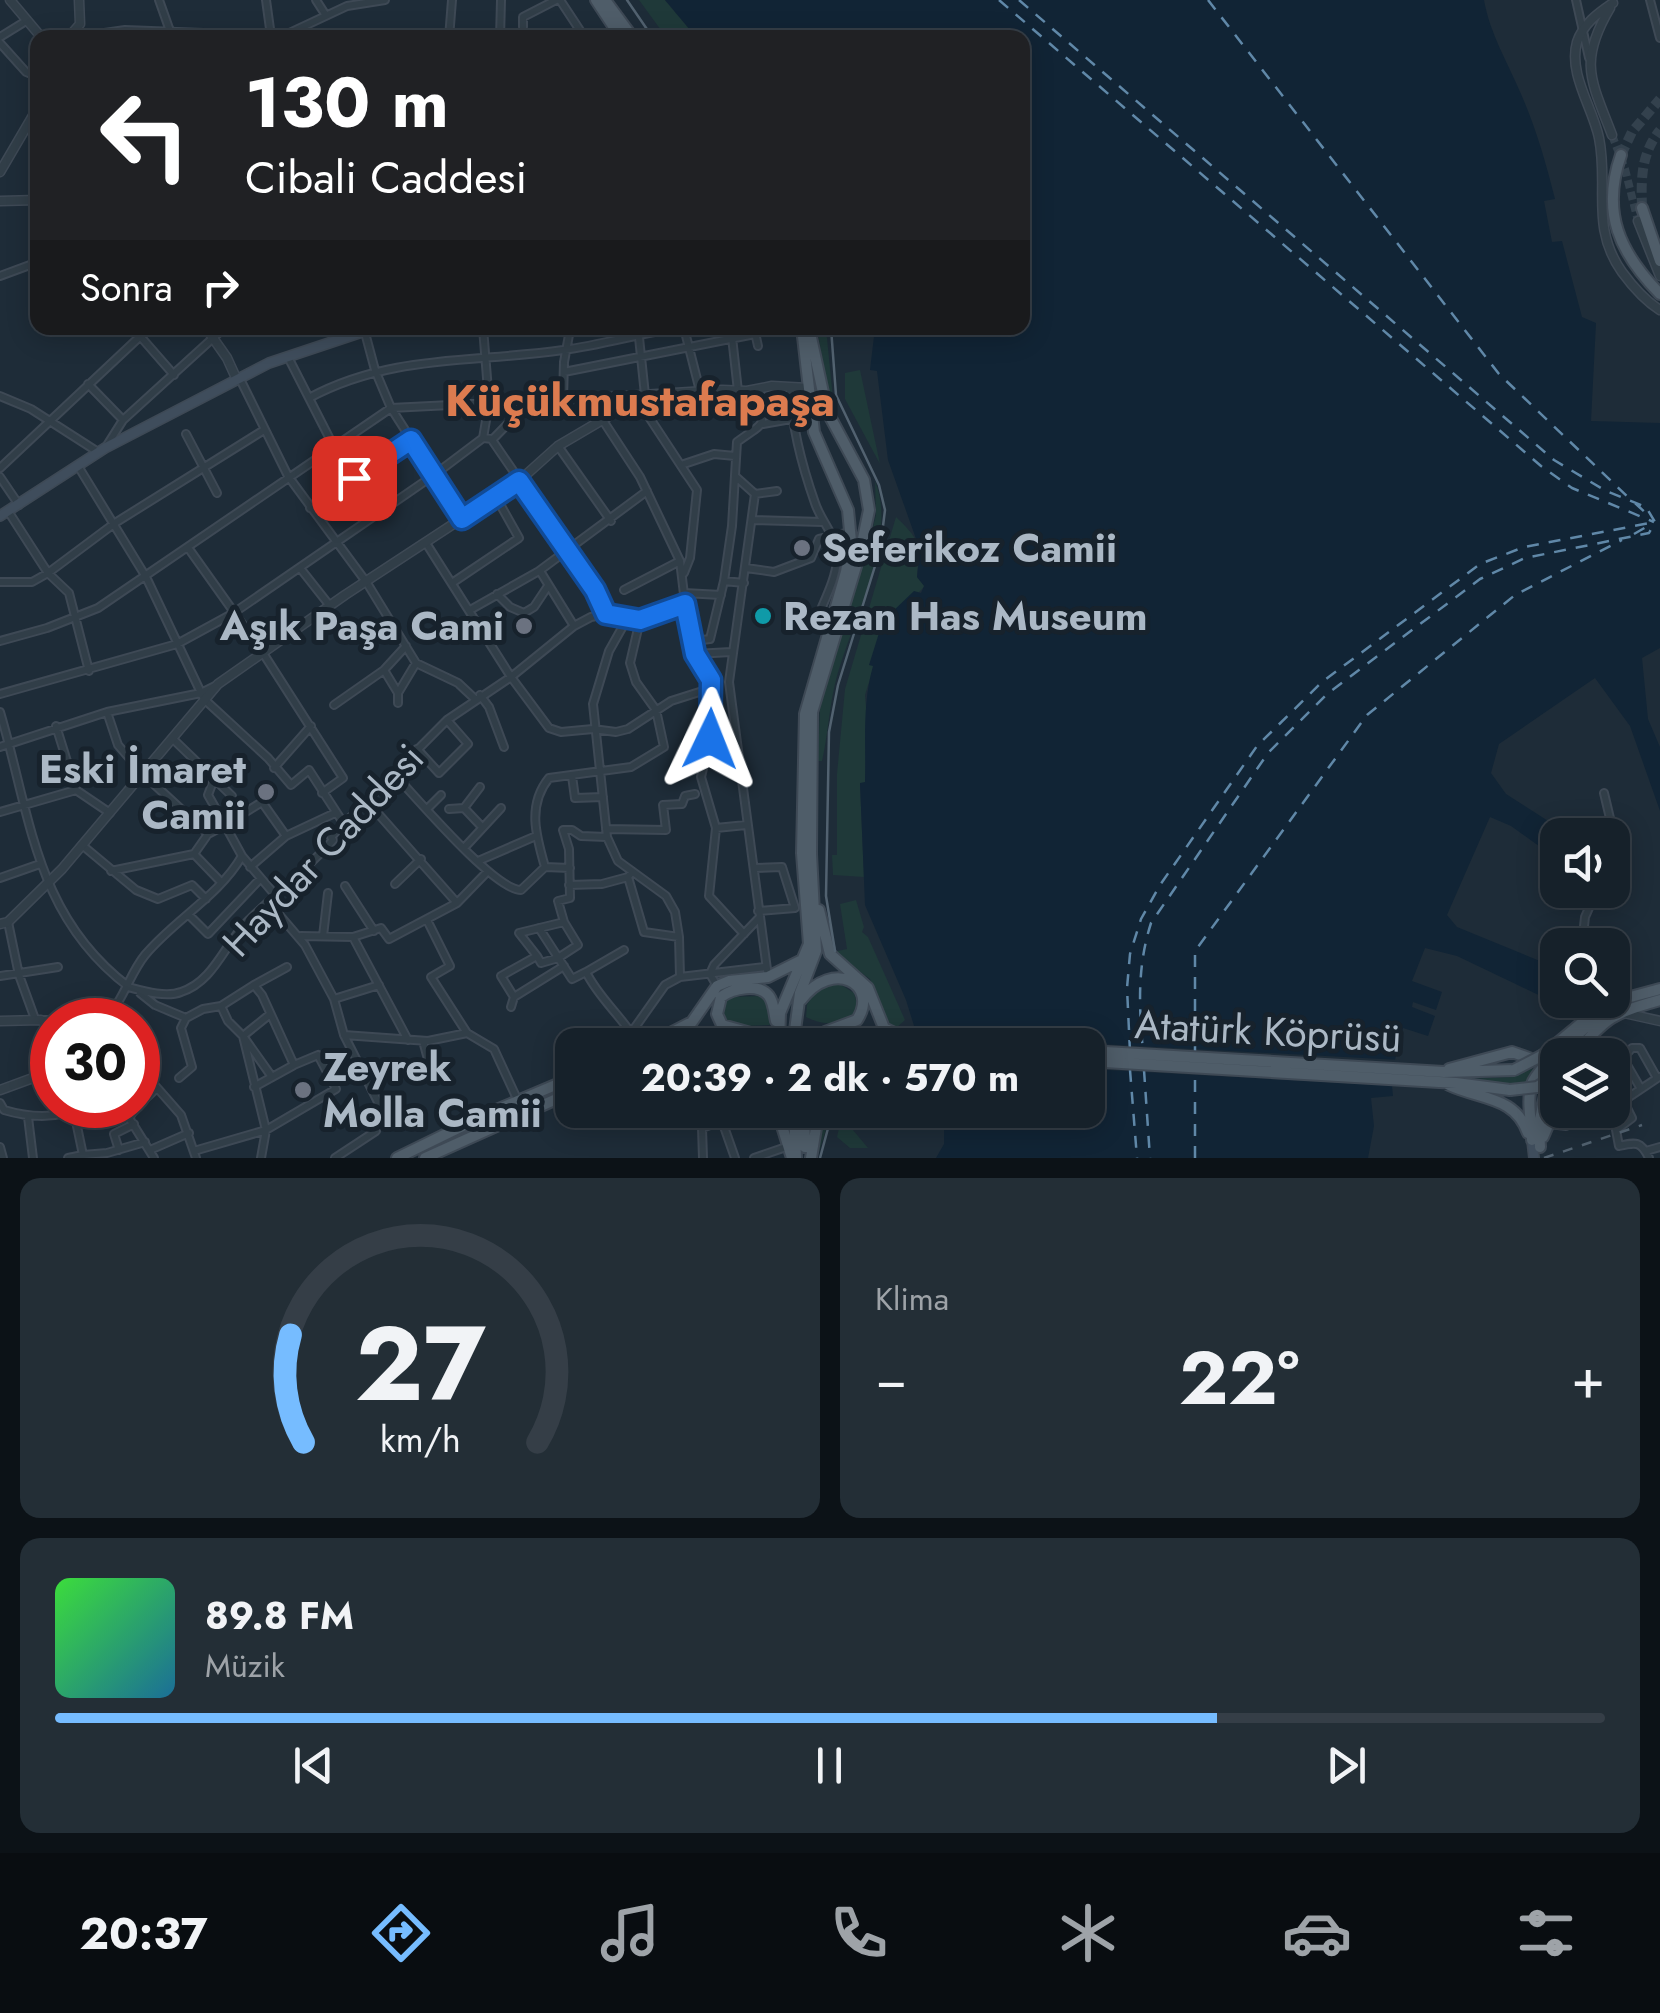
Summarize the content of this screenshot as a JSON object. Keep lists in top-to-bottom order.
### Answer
{
  "streets": {
    "main road": ["Atatürk Köprüsü"],
    "street": ["Haydar Caddesi"]
  },
  "districts": ["Küçükmustafapaşa"],
  "places": [
    "Seferikoz Camii",
    "Rezan Has Museum",
    "Aşık Paşa Cami",
    "Eski İmaret Camii",
    "Zeyrek Molla Camii"
  ],
  "page": {
    "turn": ["130 m", "Cibali Caddesi"],
    "then": "Sonra",
    "limit": "30",
    "trip": "20:39 · 2 dk · 570 m",
    "tile": "Klima",
    "heat": ["−", "22°", "+"],
    "song": ["89.8 FM", "Müzik"],
    "tabs": "20:37",
    "gauge": ["27", "km/h"]
  }
}
